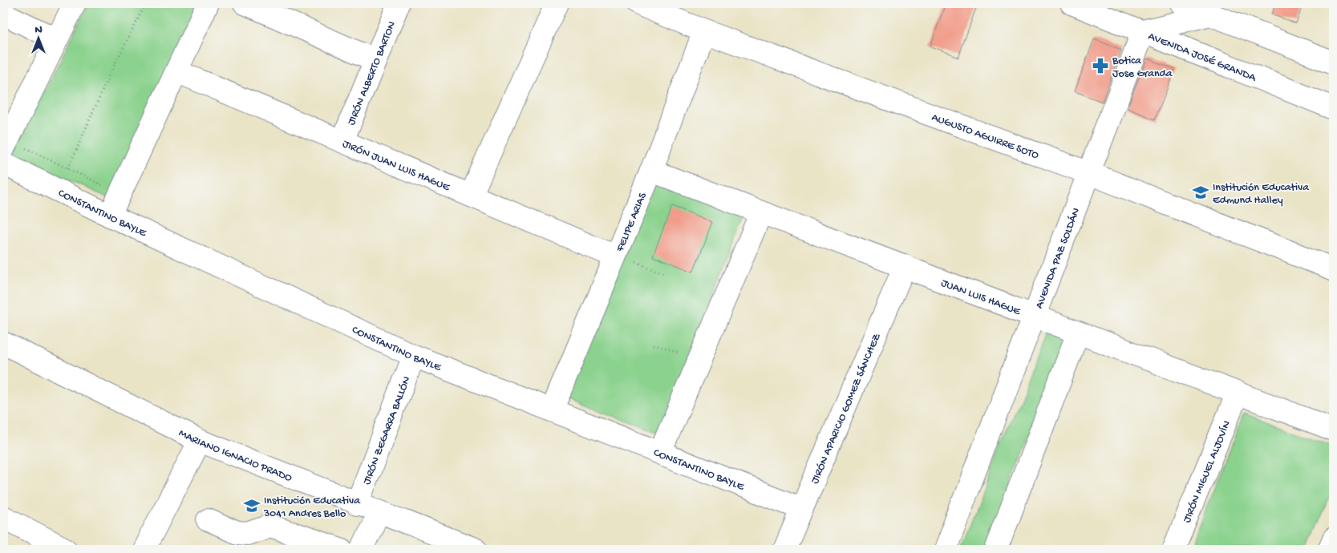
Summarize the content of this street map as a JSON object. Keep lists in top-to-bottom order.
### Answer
{
  "streets": {
    "street": [
      "AVENIDA JOSÉ GRANDA",
      "JIRÓN ALBERTO BARTON",
      "AUGUSTO AGUIRRE SOTO",
      "JIRÓN JUAN LUIS HAGUE",
      "CONSTANTINO BAYLE",
      "FELIPE ARIAS",
      "AVENIDA PAZ SOLDÁN",
      "JUAN LUIS HAGUE",
      "JIRÓN APARICIO GOMEZ SÁNCHEZ",
      "JIRÓN ZEGARRA BALLÓN",
      "MARIANO IGNACIO PRADO",
      "JIRÓN MIGUEL ALJOVÍN"
    ]
  },
  "crossings": [
    ["AVENIDA JOSÉ GRANDA", "AVENIDA PAZ SOLDÁN"],
    ["JIRÓN ALBERTO BARTON", "JIRÓN JUAN LUIS HAGUE"],
    ["AUGUSTO AGUIRRE SOTO", "FELIPE ARIAS"],
    ["AUGUSTO AGUIRRE SOTO", "AVENIDA PAZ SOLDÁN"],
    ["JIRÓN JUAN LUIS HAGUE", "FELIPE ARIAS"],
    ["CONSTANTINO BAYLE", "FELIPE ARIAS"],
    ["CONSTANTINO BAYLE", "JIRÓN APARICIO GOMEZ SÁNCHEZ"],
    ["CONSTANTINO BAYLE", "JIRÓN ZEGARRA BALLÓN"],
    ["FELIPE ARIAS", "JUAN LUIS HAGUE"],
    ["AVENIDA PAZ SOLDÁN", "JUAN LUIS HAGUE"],
    ["JUAN LUIS HAGUE", "JIRÓN APARICIO GOMEZ SÁNCHEZ"],
    ["JUAN LUIS HAGUE", "JIRÓN MIGUEL ALJOVÍN"],
    ["JIRÓN ZEGARRA BALLÓN", "MARIANO IGNACIO PRADO"]
  ],
  "places": {
    "pharmacy": ["Botica Jose Granda"],
    "school or university": ["Institución Educativa Edmund Halley", "Institución Educativa 3041 Andres Bello"]
  },
  "north": "top"
}
